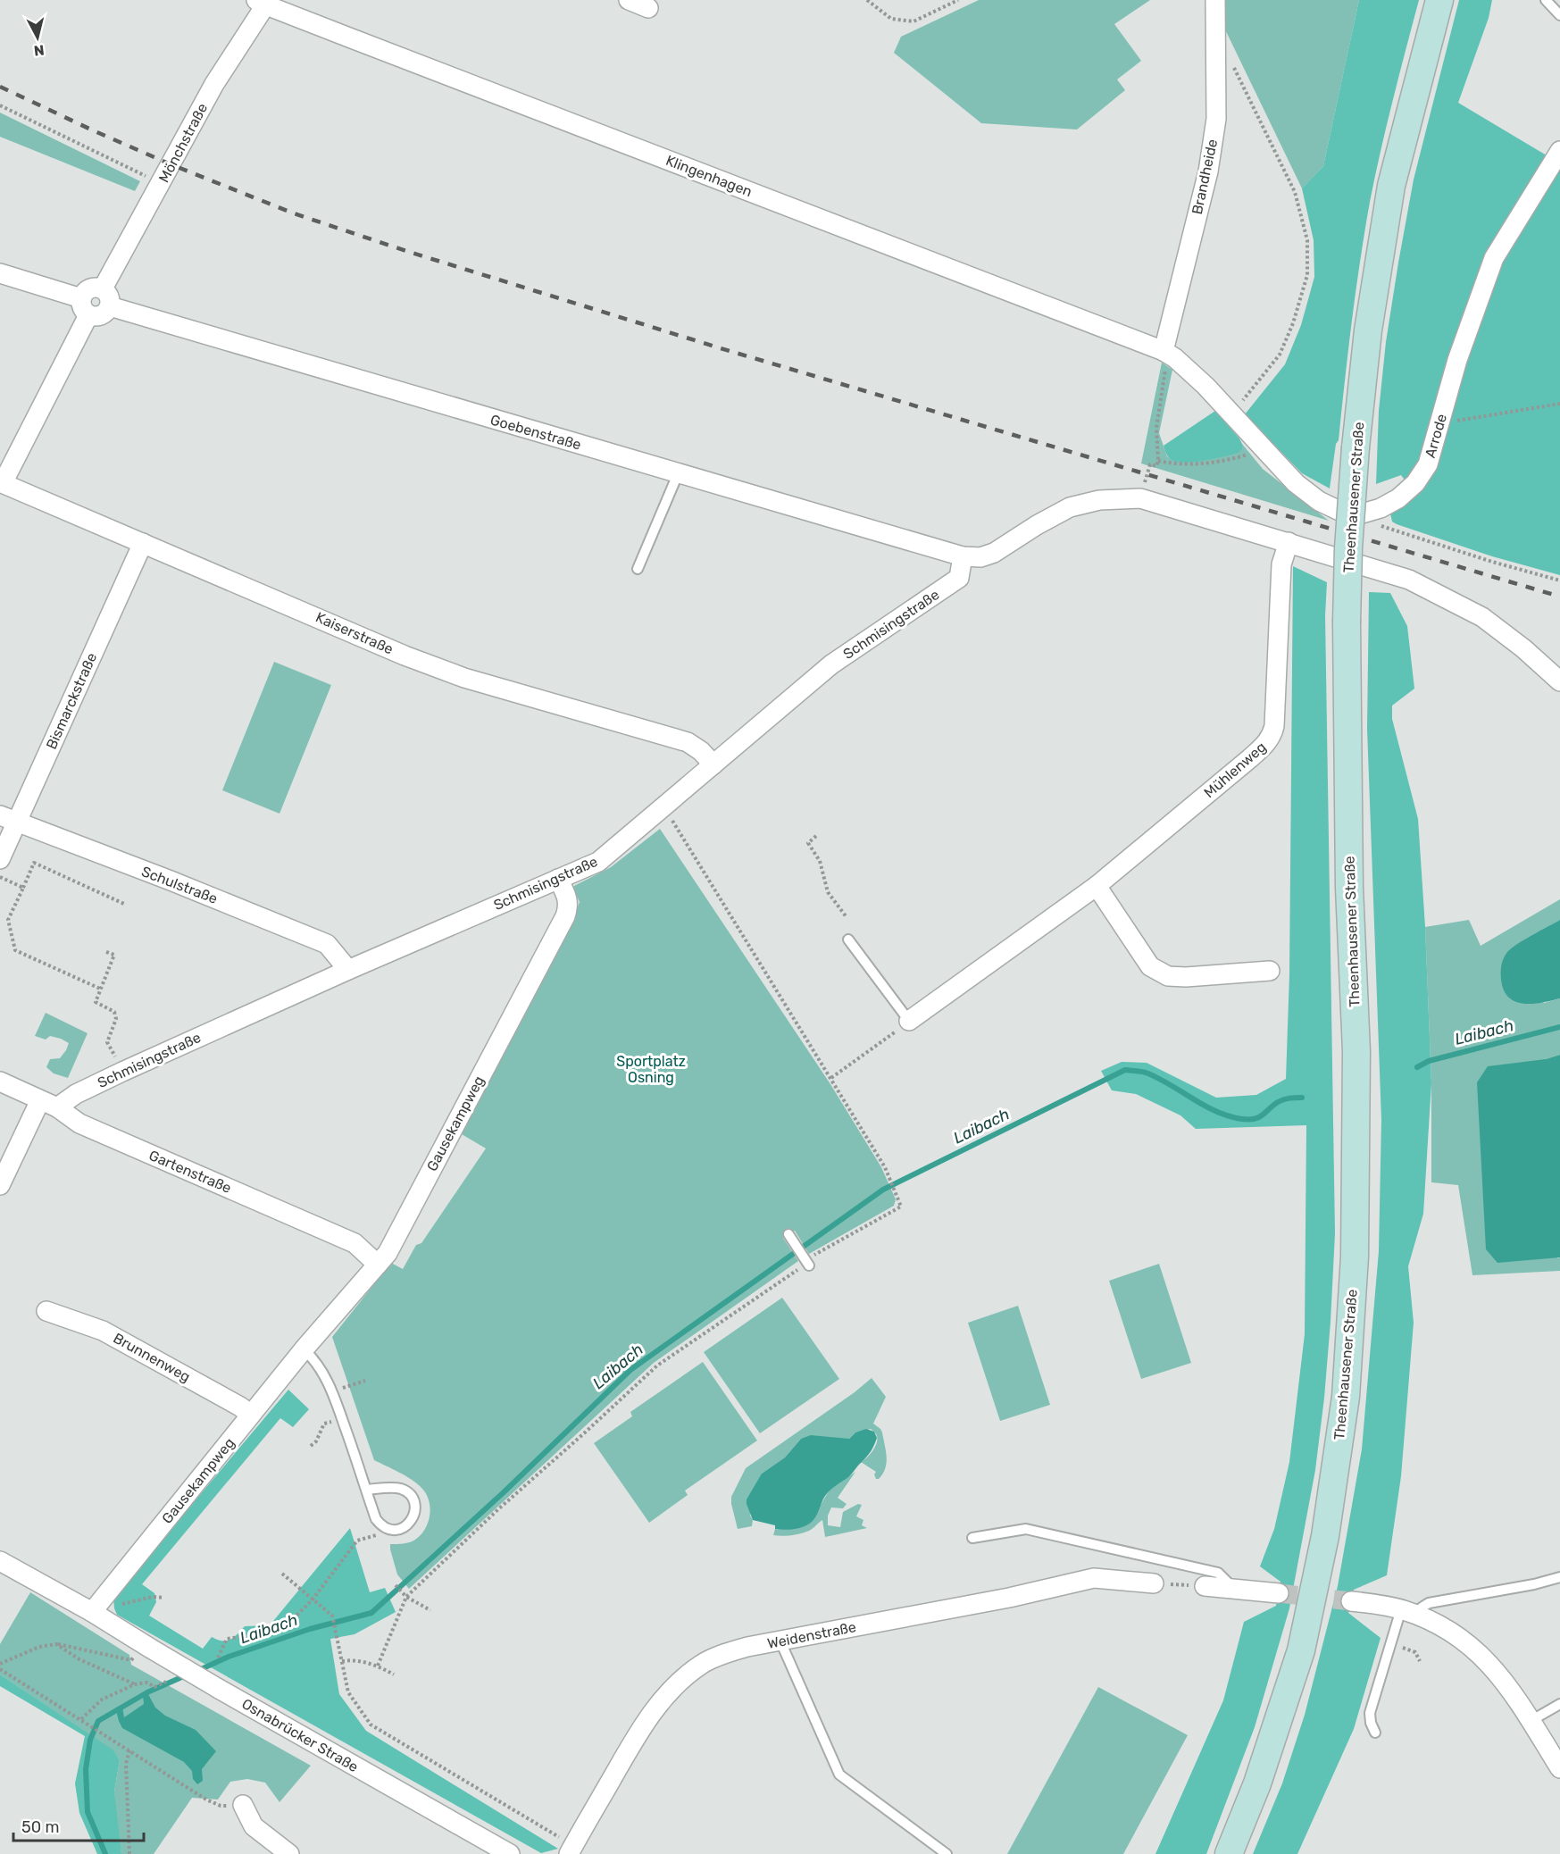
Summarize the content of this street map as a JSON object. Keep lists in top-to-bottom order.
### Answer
{
  "streets": {
    "main road": ["Theenhausener Straße"],
    "street": [
      "Mönchstraße",
      "Klingenhagen",
      "Brandheide",
      "Goebenstraße",
      "Arrode",
      "Schmisingstraße",
      "Kaiserstraße",
      "Bismarckstraße",
      "Mühlenweg",
      "Schulstraße",
      "Gausekampweg",
      "Gartenstraße",
      "Brunnenweg",
      "Weidenstraße",
      "Osnabrücker Straße"
    ]
  },
  "crossings": [
    ["Mönchstraße", "Klingenhagen"],
    ["Mönchstraße", "Goebenstraße"],
    ["Klingenhagen", "Brandheide"],
    ["Goebenstraße", "Schmisingstraße"],
    ["Schmisingstraße", "Kaiserstraße"],
    ["Schmisingstraße", "Schulstraße"],
    ["Schmisingstraße", "Gausekampweg"],
    ["Schmisingstraße", "Gartenstraße"],
    ["Kaiserstraße", "Bismarckstraße"],
    ["Bismarckstraße", "Schulstraße"],
    ["Gausekampweg", "Gartenstraße"],
    ["Gausekampweg", "Brunnenweg"],
    ["Gausekampweg", "Osnabrücker Straße"]
  ],
  "water": ["Laibach"],
  "parks": ["Sportplatz Osning"],
  "scale_bar": "50 m",
  "north": "bottom"
}
